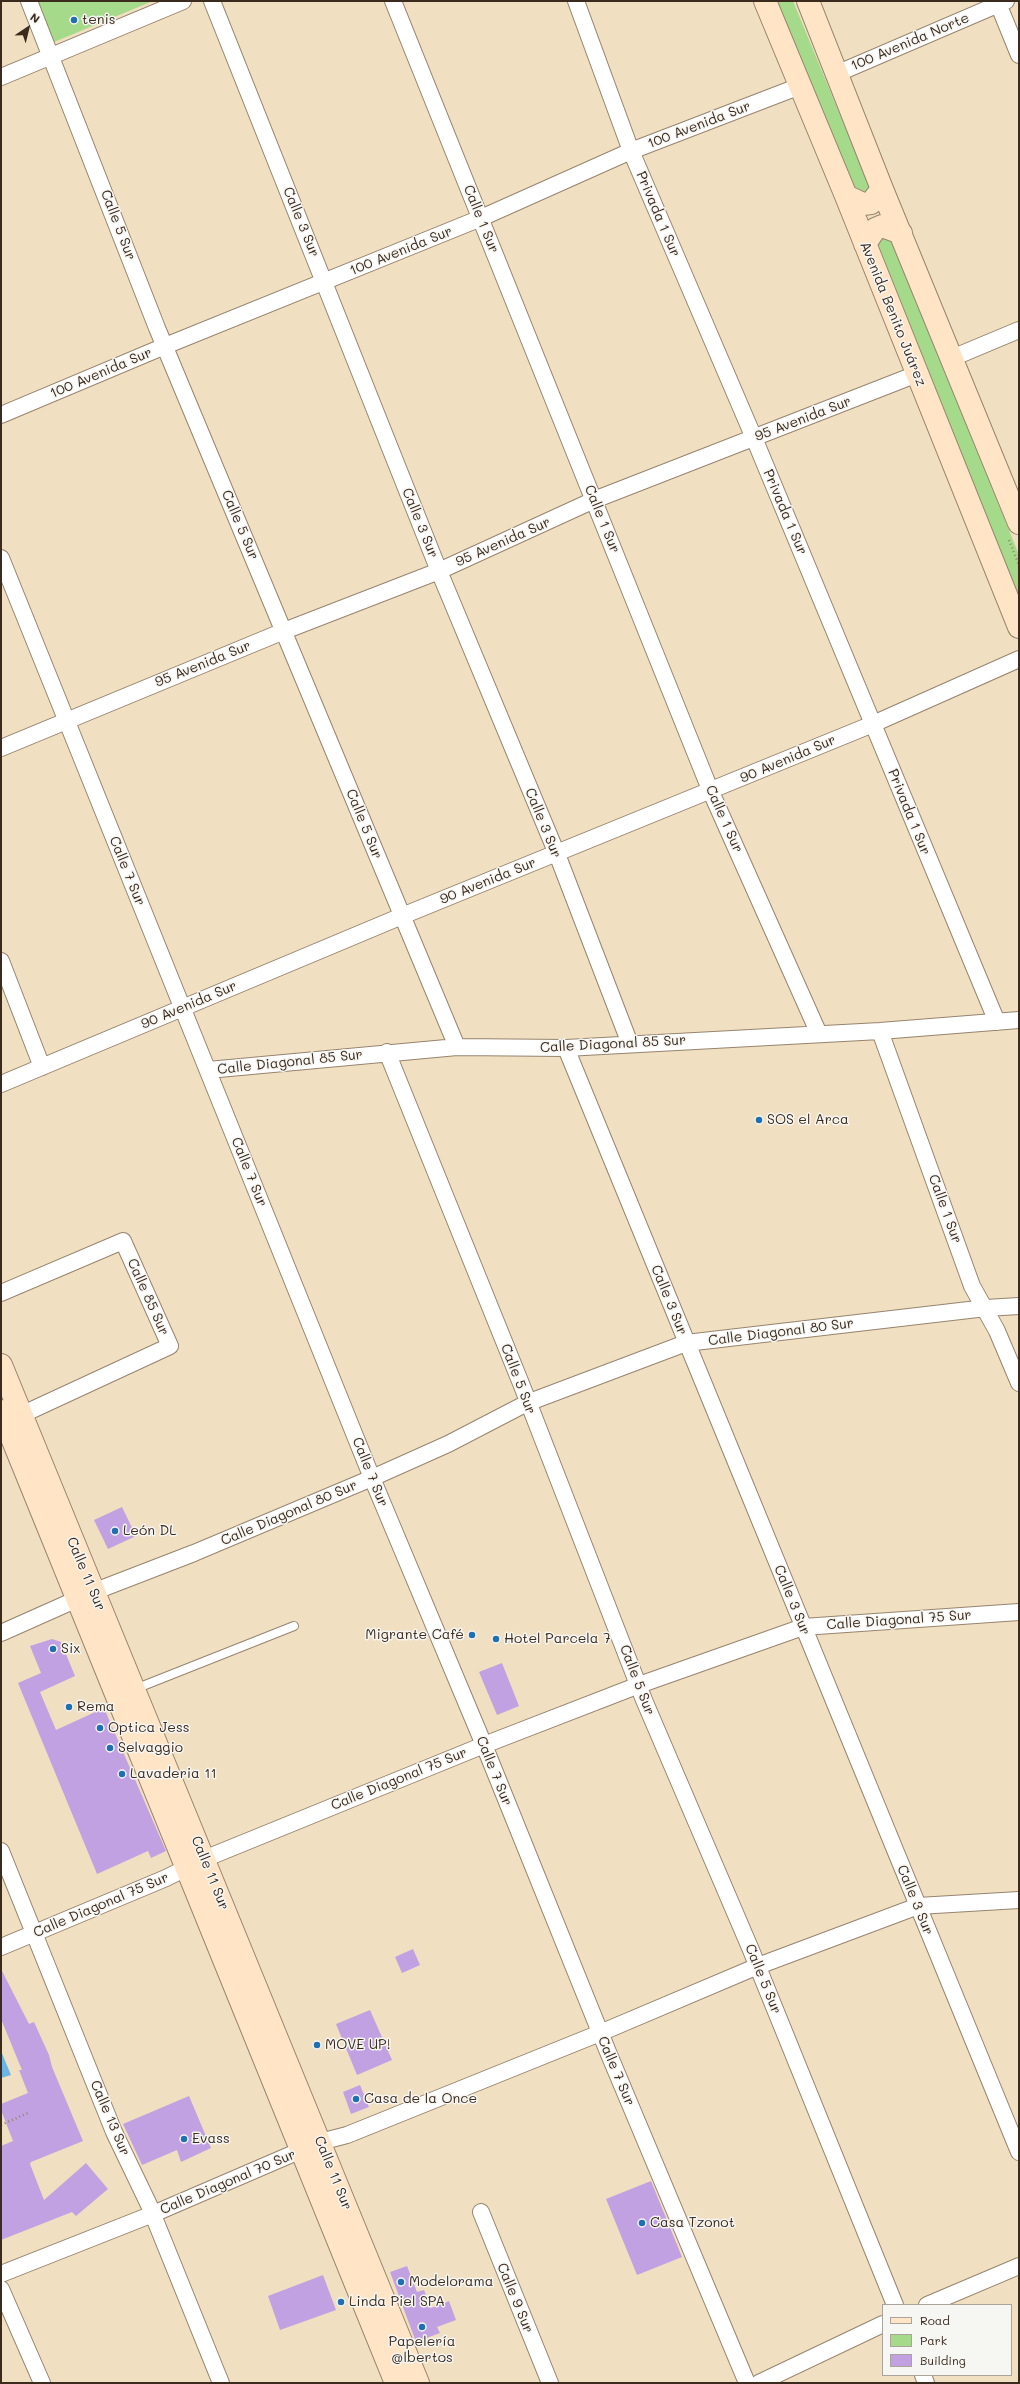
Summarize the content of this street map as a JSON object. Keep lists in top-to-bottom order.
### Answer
{
  "streets": {
    "main road": ["Avenida Benito Juárez", "Calle 11 Sur"],
    "street": [
      "100 Avenida Norte",
      "100 Avenida Sur",
      "Privada 1 Sur",
      "Calle 1 Sur",
      "Calle 3 Sur",
      "Calle 5 Sur",
      "95 Avenida Sur",
      "90 Avenida Sur",
      "Calle 7 Sur",
      "Calle Diagonal 85 Sur",
      "Calle 85 Sur",
      "Calle Diagonal 80 Sur",
      "Calle Diagonal 75 Sur",
      "Calle 13 Sur",
      "Calle Diagonal 70 Sur",
      "Calle 9 Sur"
    ]
  },
  "crossings": [
    ["100 Avenida Sur", "Privada 1 Sur"],
    ["100 Avenida Sur", "Calle 1 Sur"],
    ["100 Avenida Sur", "Calle 3 Sur"],
    ["100 Avenida Sur", "Calle 5 Sur"],
    ["100 Avenida Sur", "Avenida Benito Juárez"],
    ["Privada 1 Sur", "95 Avenida Sur"],
    ["Privada 1 Sur", "90 Avenida Sur"],
    ["Privada 1 Sur", "Calle Diagonal 85 Sur"],
    ["Calle 1 Sur", "95 Avenida Sur"],
    ["Calle 1 Sur", "90 Avenida Sur"],
    ["Calle 1 Sur", "Calle Diagonal 85 Sur"],
    ["Calle 1 Sur", "Calle Diagonal 80 Sur"],
    ["Calle 3 Sur", "95 Avenida Sur"],
    ["Calle 3 Sur", "90 Avenida Sur"],
    ["Calle 3 Sur", "Calle Diagonal 85 Sur"],
    ["Calle 3 Sur", "Calle Diagonal 80 Sur"],
    ["Calle 3 Sur", "Calle Diagonal 75 Sur"],
    ["Calle 3 Sur", "Calle Diagonal 70 Sur"],
    ["Calle 5 Sur", "95 Avenida Sur"],
    ["Calle 5 Sur", "90 Avenida Sur"],
    ["Calle 5 Sur", "Calle Diagonal 85 Sur"],
    ["Calle 5 Sur", "Calle Diagonal 80 Sur"],
    ["Calle 5 Sur", "Calle Diagonal 75 Sur"],
    ["Calle 5 Sur", "Calle Diagonal 70 Sur"],
    ["Avenida Benito Juárez", "95 Avenida Sur"],
    ["95 Avenida Sur", "Calle 7 Sur"],
    ["90 Avenida Sur", "Calle 7 Sur"],
    ["Calle 7 Sur", "Calle Diagonal 85 Sur"],
    ["Calle 7 Sur", "Calle Diagonal 80 Sur"],
    ["Calle 7 Sur", "Calle Diagonal 75 Sur"],
    ["Calle 7 Sur", "Calle Diagonal 70 Sur"],
    ["Calle 85 Sur", "Calle 11 Sur"],
    ["Calle Diagonal 80 Sur", "Calle 11 Sur"],
    ["Calle 11 Sur", "Calle Diagonal 75 Sur"],
    ["Calle 11 Sur", "Calle Diagonal 70 Sur"],
    ["Calle Diagonal 75 Sur", "Calle 13 Sur"],
    ["Calle 13 Sur", "Calle Diagonal 70 Sur"]
  ],
  "places": [
    "tenis",
    "SOS el Arca",
    "León DL",
    "Migrante Café",
    "Hotel Parcela 7",
    "Six",
    "Rema",
    "Optica Jess",
    "Selvaggio",
    "Lavaderia 11",
    "MOVE UP!",
    "Casa de la Once",
    "Evass",
    "Casa Tzonot",
    "Modelorama",
    "Linda Piel SPA",
    "Papelería @lbertos"
  ],
  "legend": ["Road", "Park", "Building"],
  "north": "top right"
}
